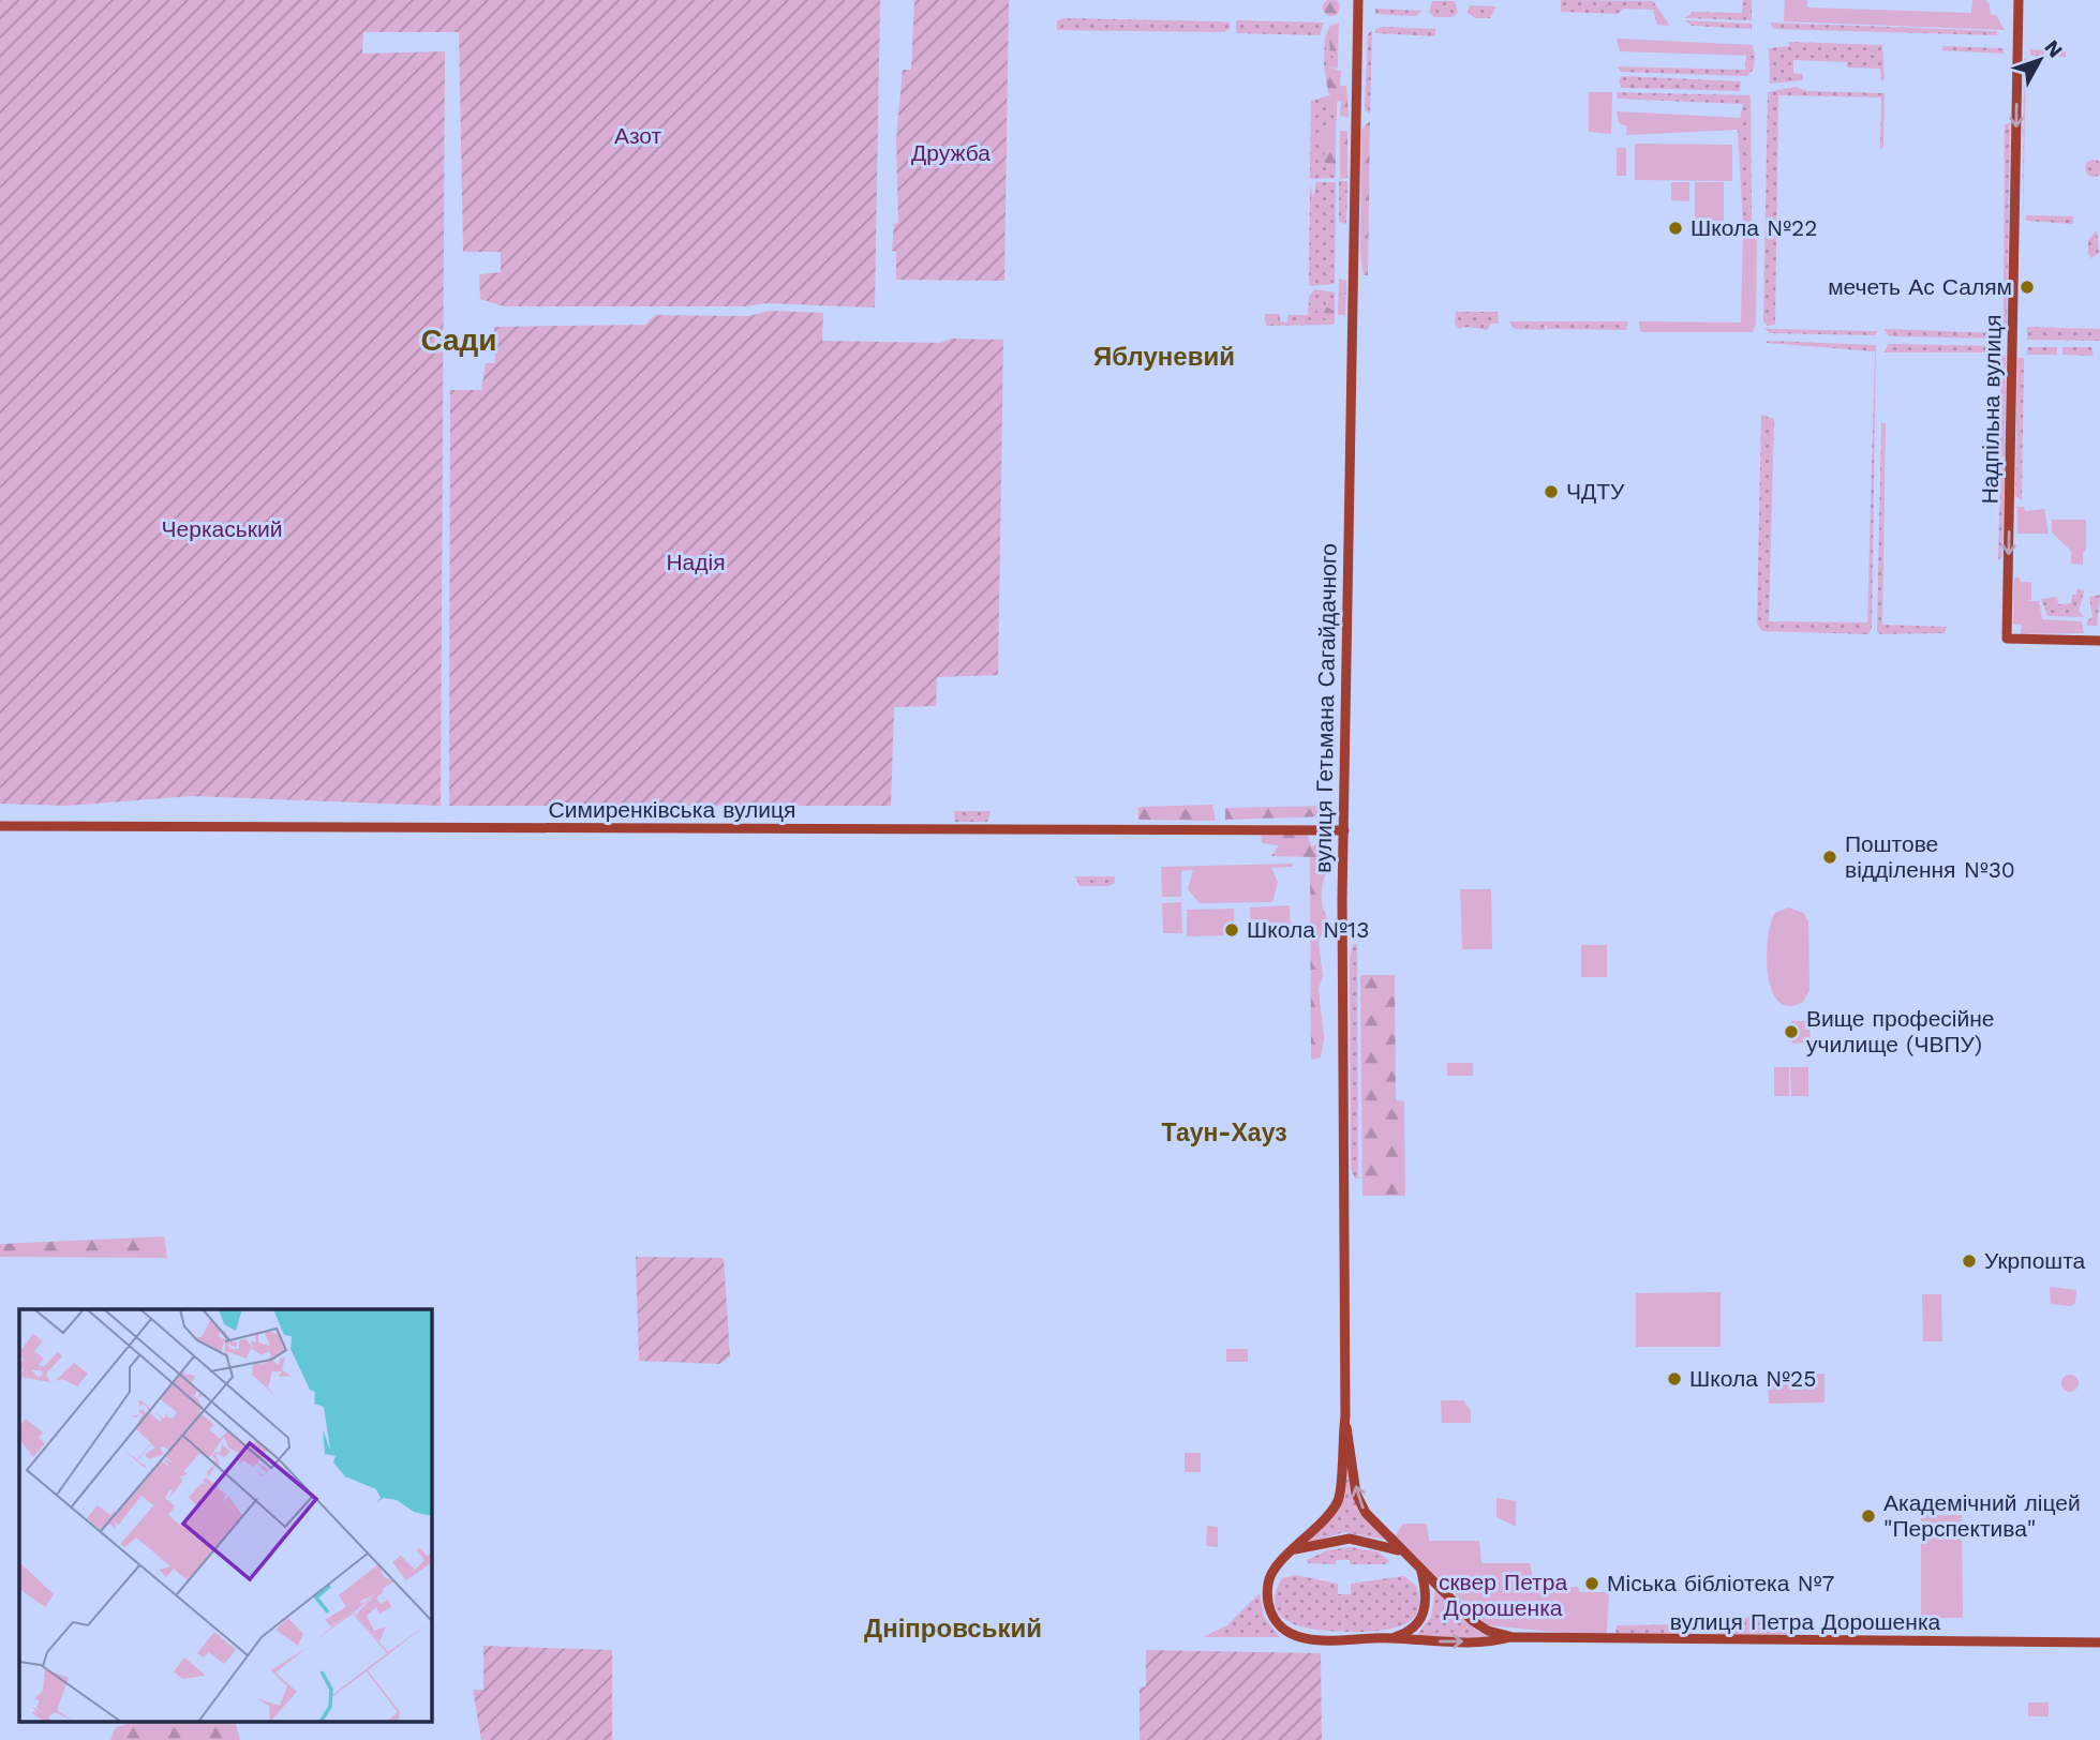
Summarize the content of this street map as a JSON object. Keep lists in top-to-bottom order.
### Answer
{
  "streets": {
    "main road": [
      "Надпільна вулиця",
      "вулиця Гетьмана Сагайдачного",
      "Симиренківська вулиця",
      "вулиця Петра Дорошенка"
    ]
  },
  "crossings": [
    ["вулиця Гетьмана Сагайдачного", "Симиренківська вулиця"],
    ["вулиця Гетьмана Сагайдачного", "вулиця Петра Дорошенка"]
  ],
  "one_way": ["Надпільна вулиця"],
  "districts": [
    "Сади",
    "Яблуневий",
    "Таун-Хауз",
    "Дніпровський"
  ],
  "parks": [
    "Азот",
    "Дружба",
    "Черкаський",
    "Надія",
    "сквер Петра Дорошенка"
  ],
  "places": [
    "Школа №22",
    "мечеть Ас Салям",
    "ЧДТУ",
    "Поштове відділення №30",
    "Школа №13",
    "Вище професійне училище (ЧВПУ)",
    "Укрпошта",
    "Школа №25",
    "Академічний ліцей \"Перспектива\"",
    "Міська бібліотека №7"
  ],
  "north": "top right"
}
